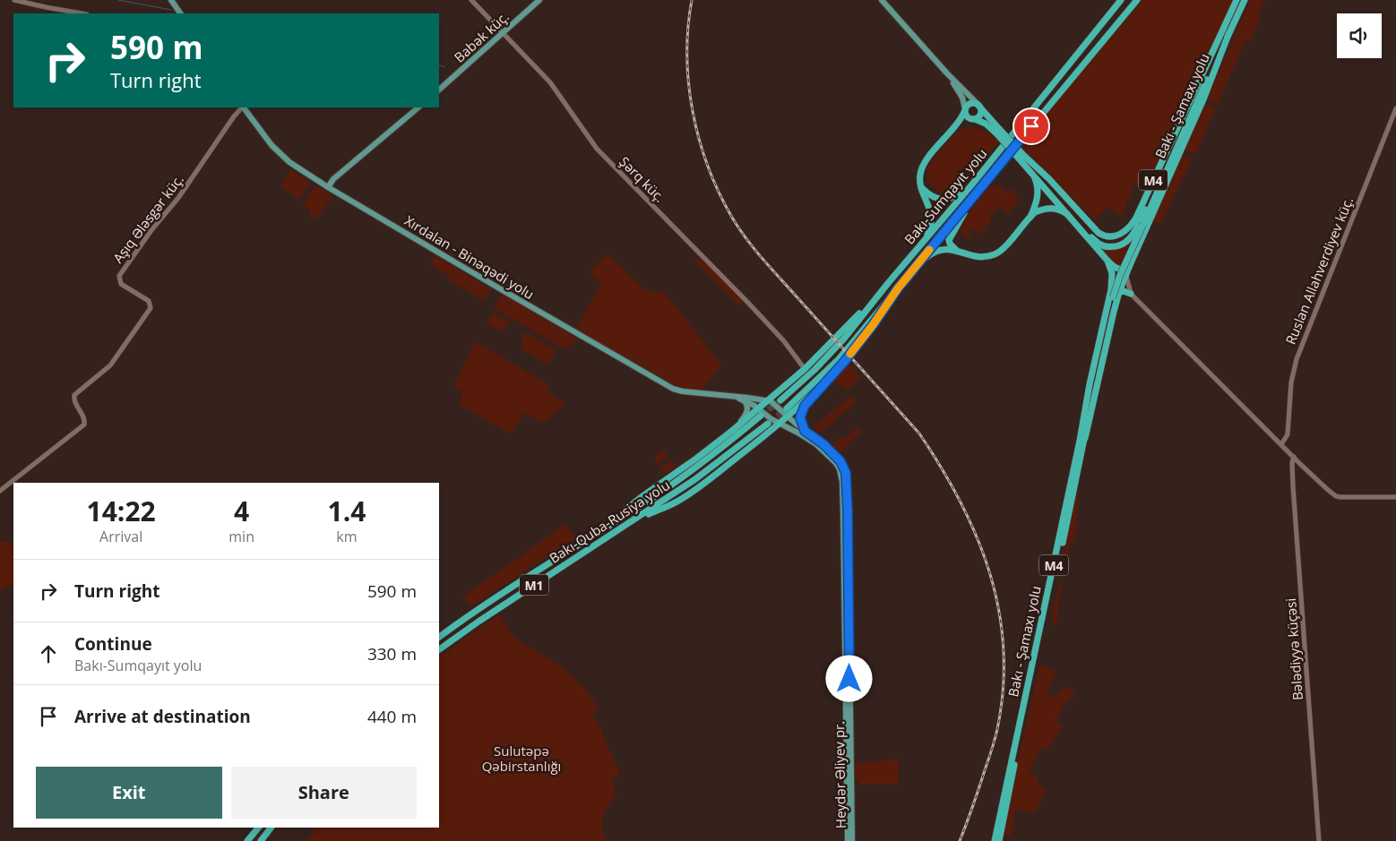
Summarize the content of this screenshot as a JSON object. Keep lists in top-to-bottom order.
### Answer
{
  "streets": {
    "highway": [
      "Bakı - Şamaxı yolu",
      "M4",
      "Bakı-Sumqayıt yolu",
      "Bakı-Quba-Rusiya yolu",
      "M1"
    ],
    "main road": ["Babək küç.", "Xırdalan - Binəqədi yolu", "Heydər Əliyev pr."],
    "street": [
      "Şərq küç.",
      "Aşıq Ələsgər küç.",
      "Ruslan Allahverdiyev küç.",
      "Bələdiyyə küçəsi"
    ]
  },
  "crossings": [
    ["Babək küç.", "Şərq küç."],
    ["Xırdalan - Binəqədi yolu", "Heydər Əliyev pr."]
  ],
  "parks": ["Sulutəpə Qəbirstanlığı"],
  "page": {
    "turn": ["590 m", "Turn right"],
    "eta": [
      "14:22",
      "Arrival",
      "4",
      "min",
      "1.4",
      "km"
    ],
    "list": [
      {
        "name": "Turn right",
        "value": "590 m"
      },
      {
        "name": "Continue",
        "note": "Bakı-Sumqayıt yolu",
        "value": "330 m"
      },
      {
        "name": "Arrive at destination",
        "value": "440 m"
      }
    ],
    "buttons": ["Exit", "Share"]
  }
}
